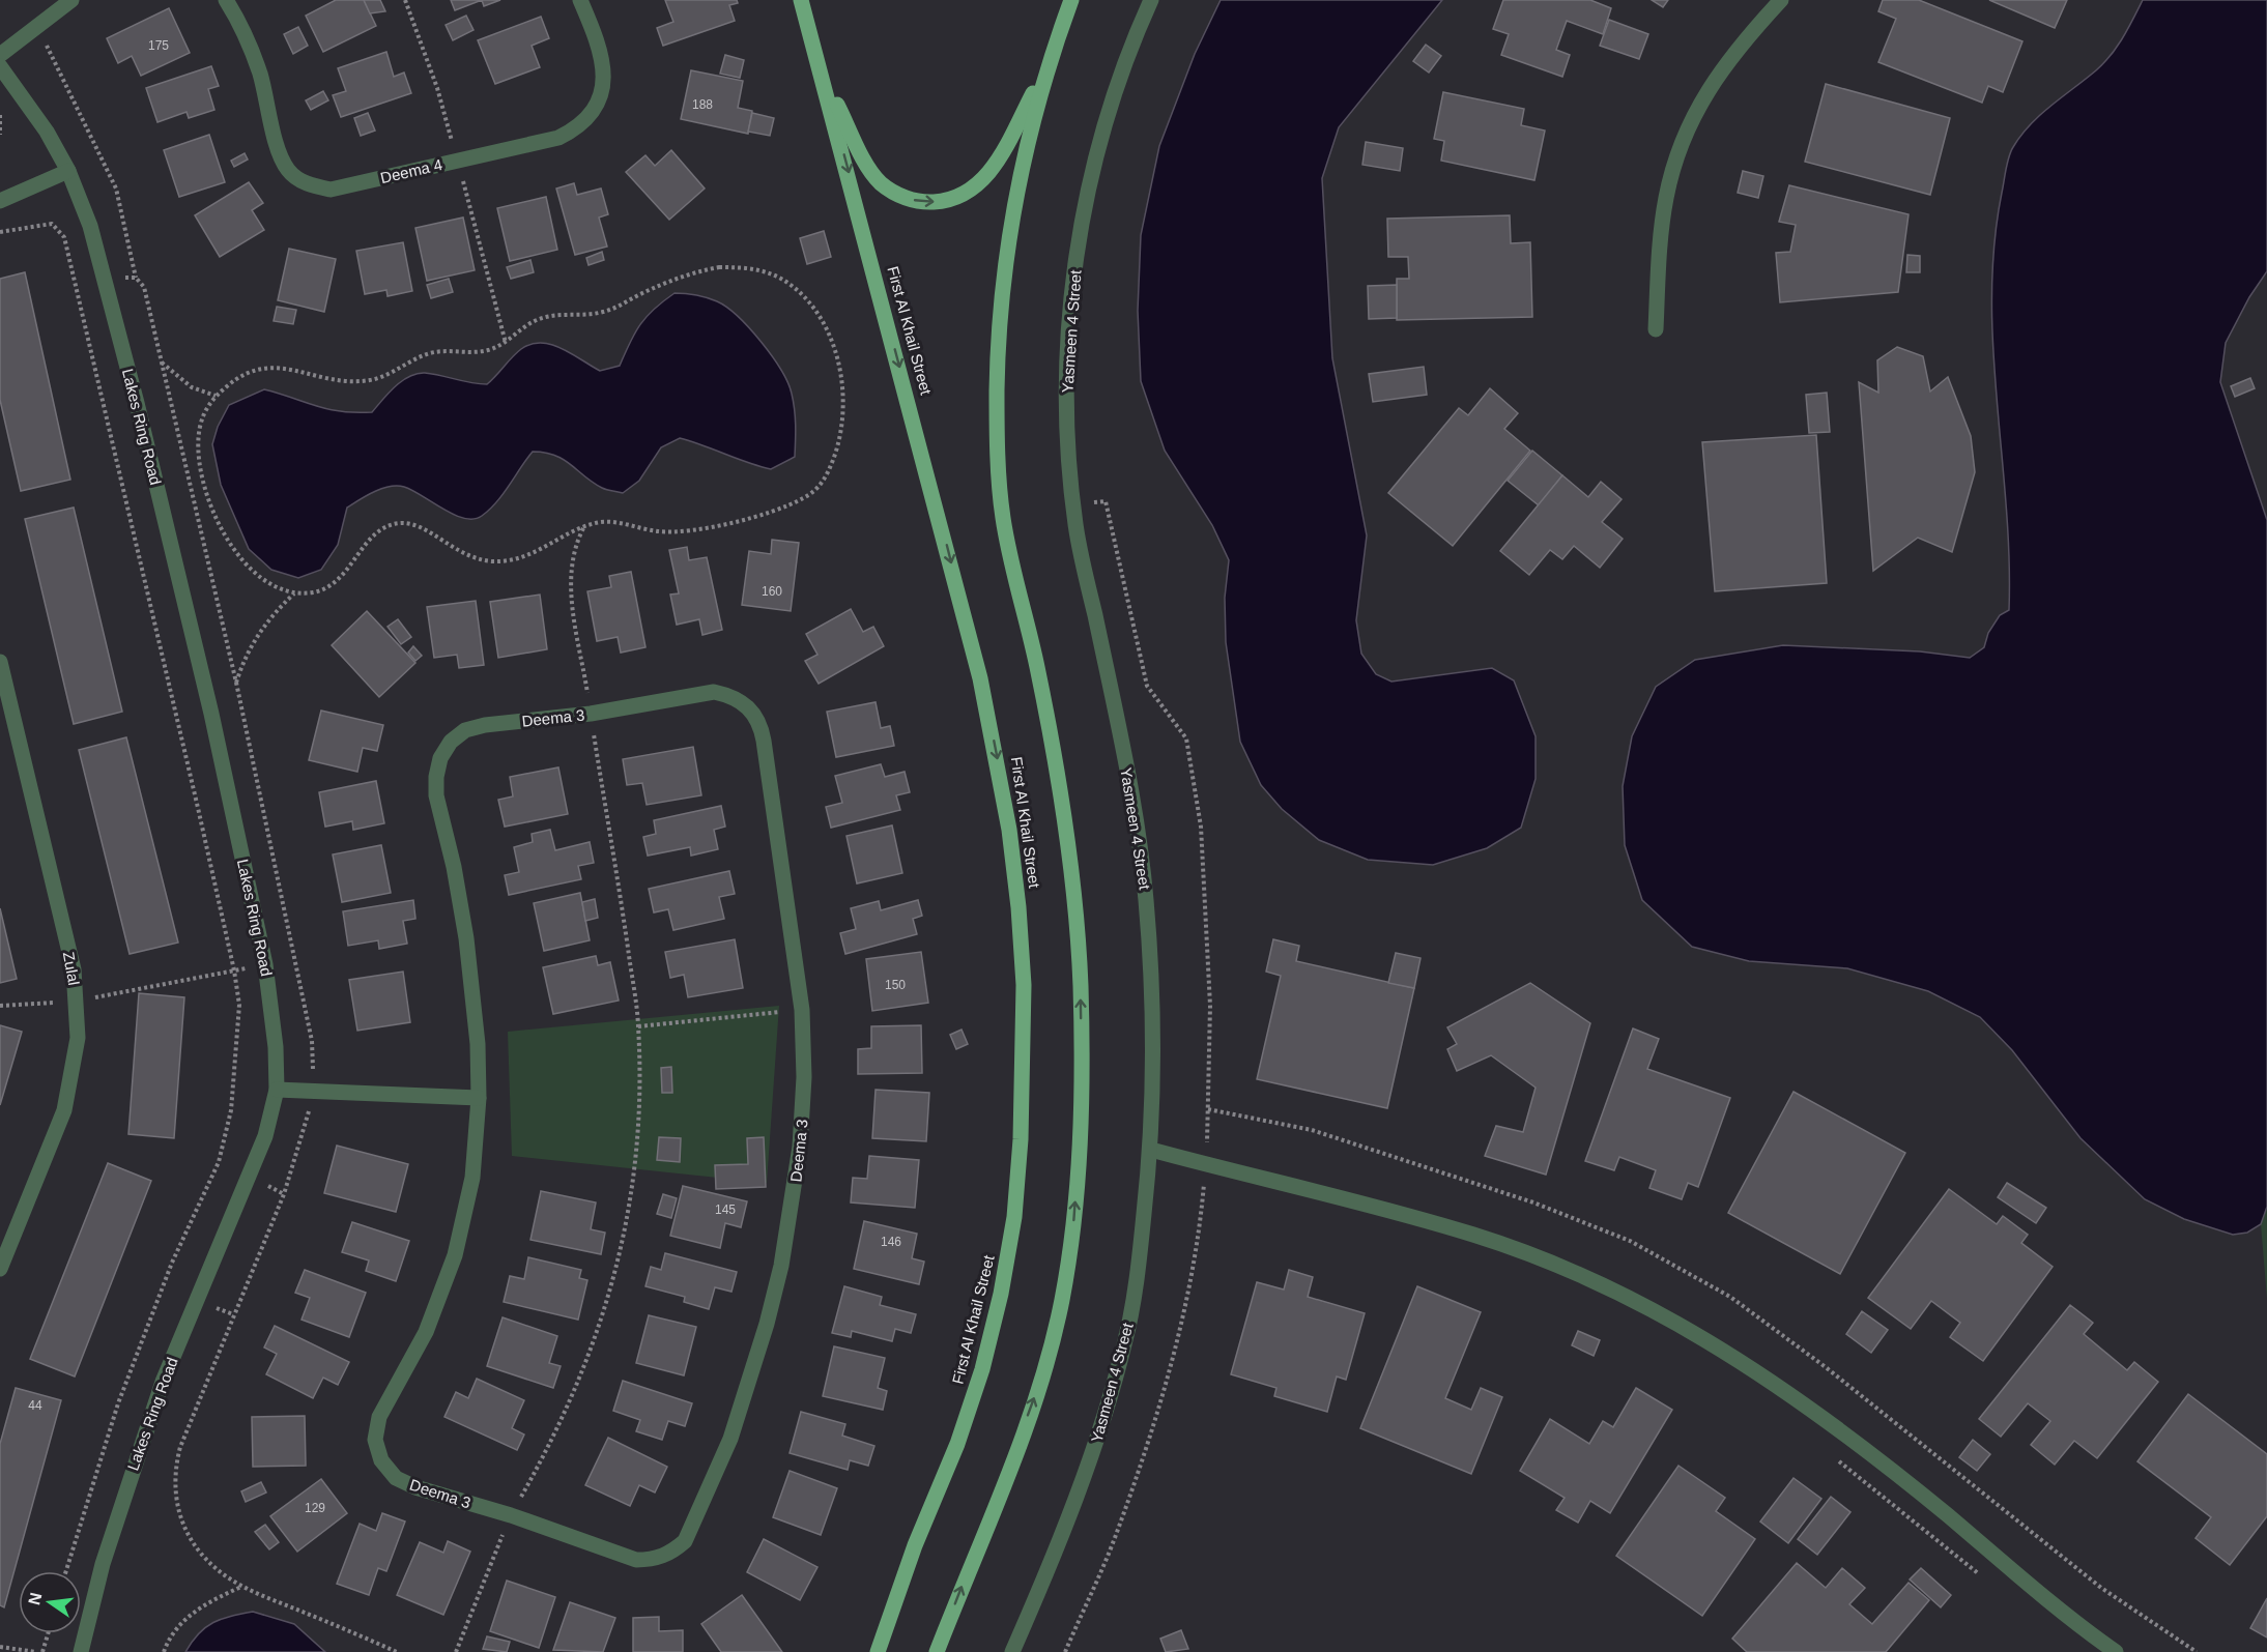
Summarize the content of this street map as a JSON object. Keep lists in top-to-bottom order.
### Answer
{
  "streets": {
    "main road": ["First Al Khail Street"],
    "street": [
      "Deema 4",
      "Yasmeen 4 Street",
      "Lakes Ring Road",
      "Deema 3",
      "Zulal"
    ]
  },
  "house_numbers": [
    "175",
    "188",
    "160",
    "150",
    "145",
    "146",
    "44",
    "129"
  ],
  "north": "left"
}
